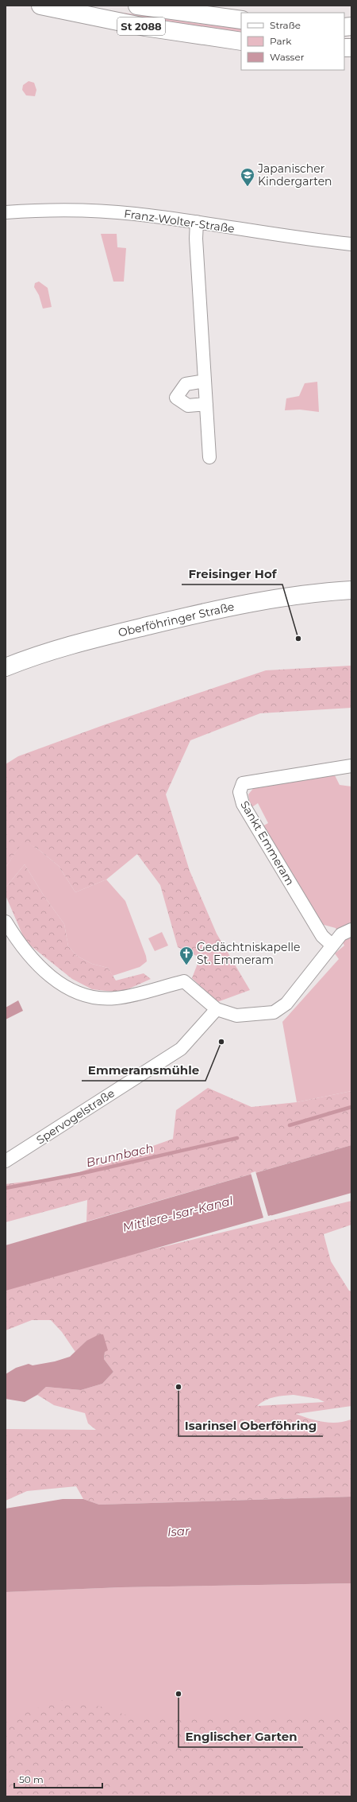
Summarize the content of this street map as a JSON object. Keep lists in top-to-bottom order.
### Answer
{
  "streets": {
    "main road": ["St 2088", "Oberföhringer Straße"],
    "street": ["Franz-Wolter-Straße", "Sankt Emmeram", "Spervogelstraße"]
  },
  "water": ["Brunnbach", "Mittlere-Isar-Kanal", "Isar"],
  "places": {
    "school or university": ["Japanischer Kindergarten"],
    "other": [
      "Freisinger Hof",
      "Emmeramsmühle",
      "Isarinsel Oberföhring",
      "Englischer Garten"
    ],
    "church": ["Gedächtniskapelle St. Emmeram"]
  },
  "legend": ["Straße", "Park", "Wasser"],
  "scale_bar": "50 m"
}
